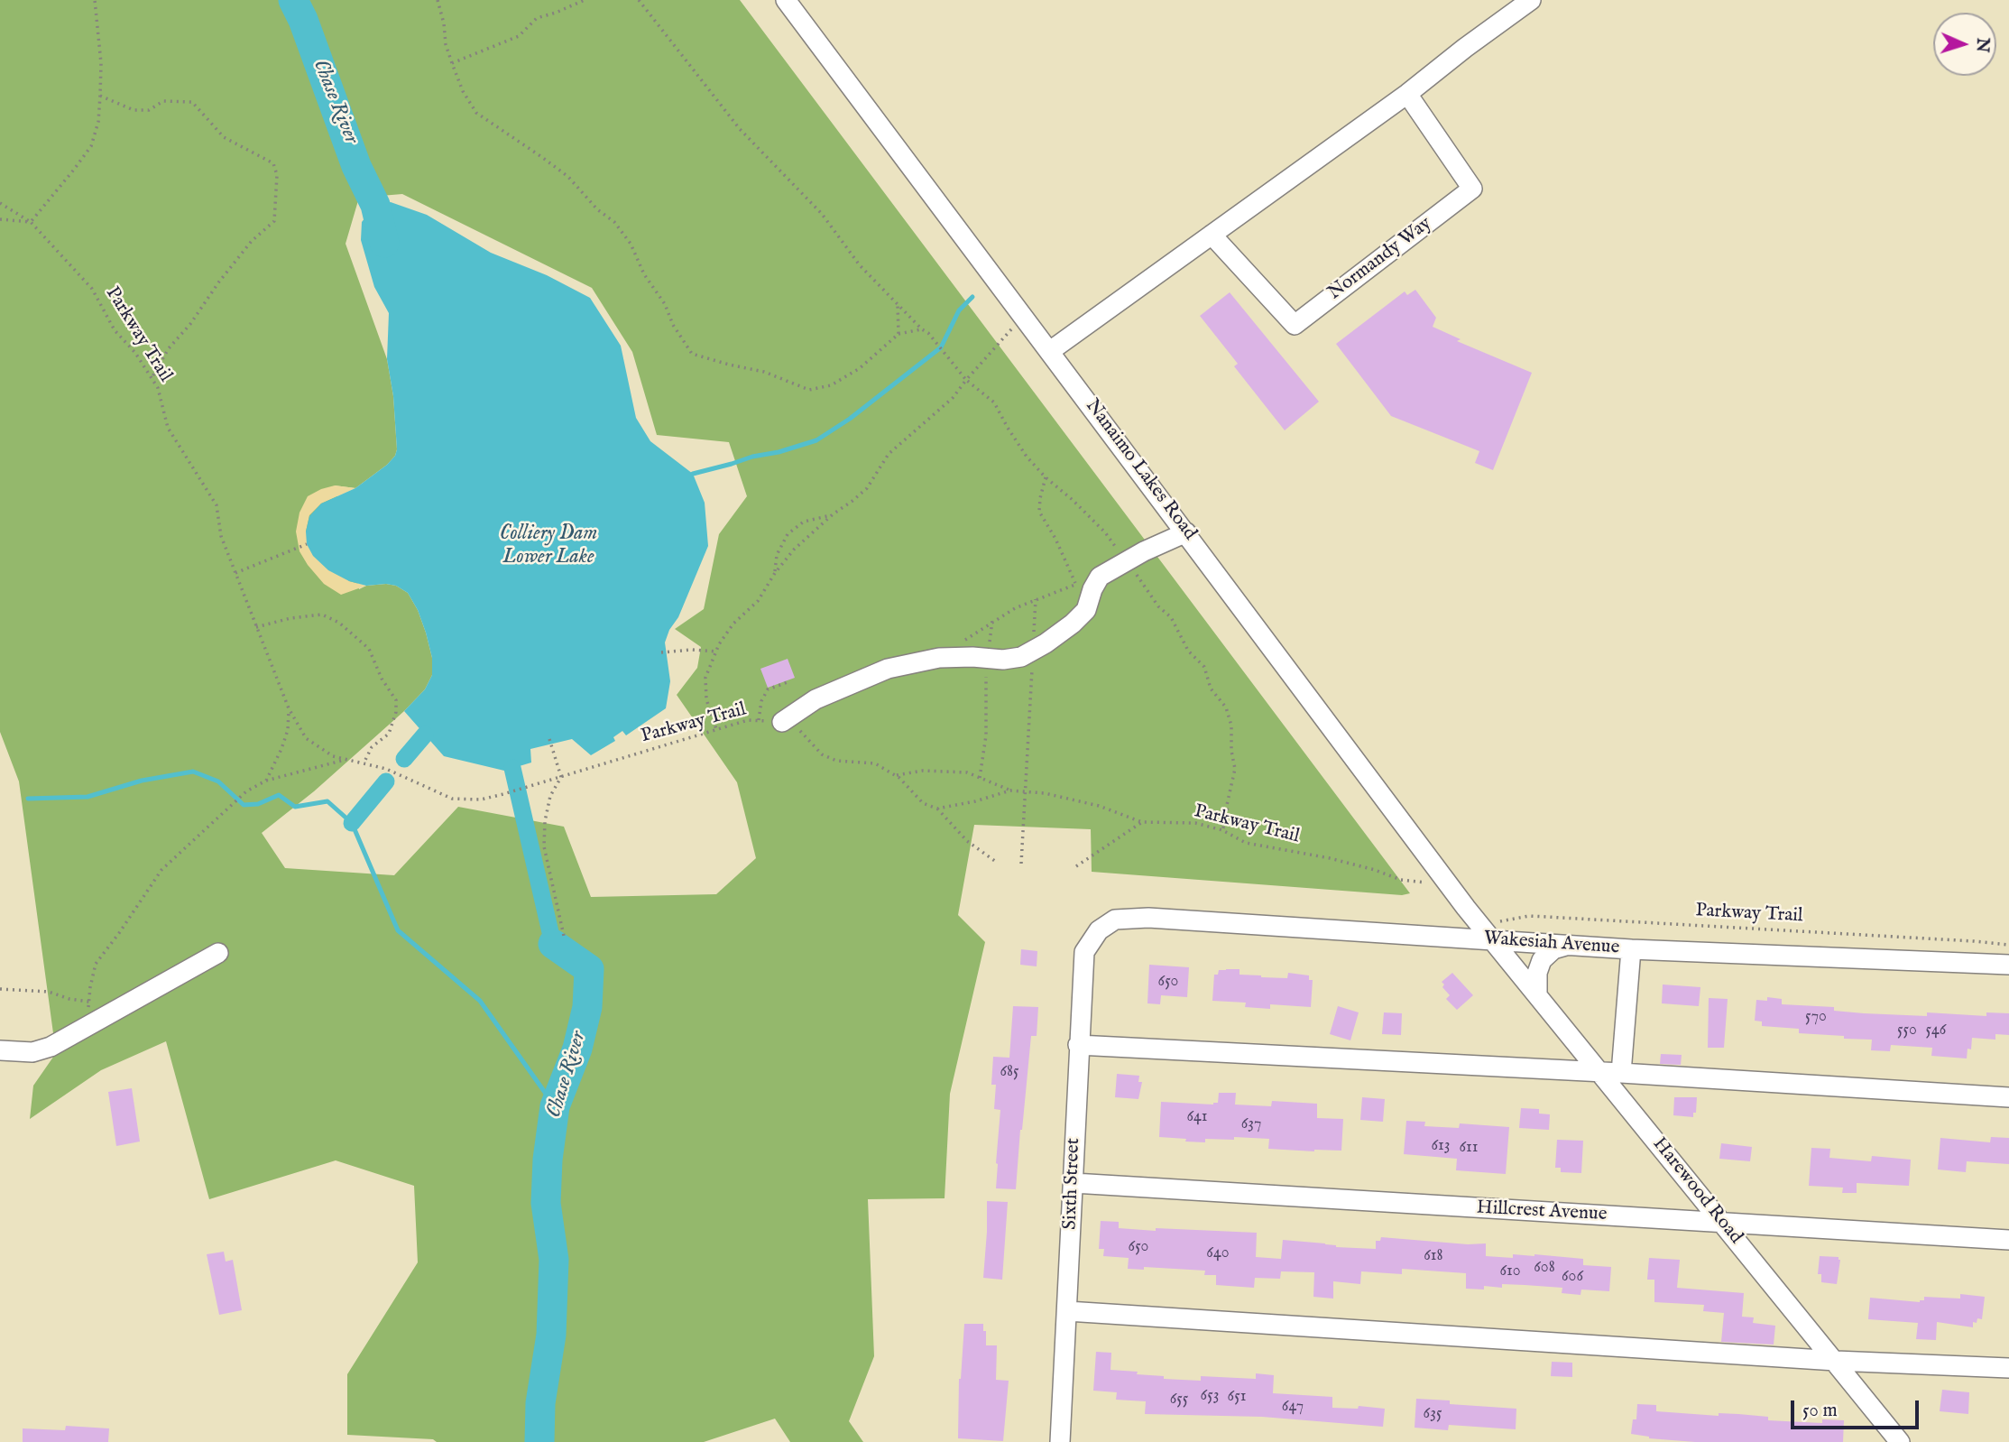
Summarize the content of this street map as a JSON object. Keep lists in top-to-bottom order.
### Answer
{
  "streets": {
    "street": [
      "Normandy Way",
      "Nanaimo Lakes Road",
      "Wakesiah Avenue",
      "Sixth Street",
      "Harewood Road",
      "Hillcrest Avenue"
    ],
    "path": ["Parkway Trail"]
  },
  "crossings": [
    ["Parkway Trail", "Nanaimo Lakes Road"],
    ["Nanaimo Lakes Road", "Wakesiah Avenue"],
    ["Nanaimo Lakes Road", "Harewood Road"],
    ["Wakesiah Avenue", "Sixth Street"],
    ["Wakesiah Avenue", "Harewood Road"],
    ["Sixth Street", "Hillcrest Avenue"],
    ["Harewood Road", "Hillcrest Avenue"]
  ],
  "water": ["Chase River", "Colliery Dam Lower Lake"],
  "house_numbers": [
    "650",
    "570",
    "550",
    "546",
    "685",
    "641",
    "637",
    "613",
    "611",
    "650",
    "640",
    "618",
    "608",
    "610",
    "606",
    "653",
    "651",
    "655",
    "647",
    "635"
  ],
  "scale_bar": "50 m",
  "north": "right"
}
